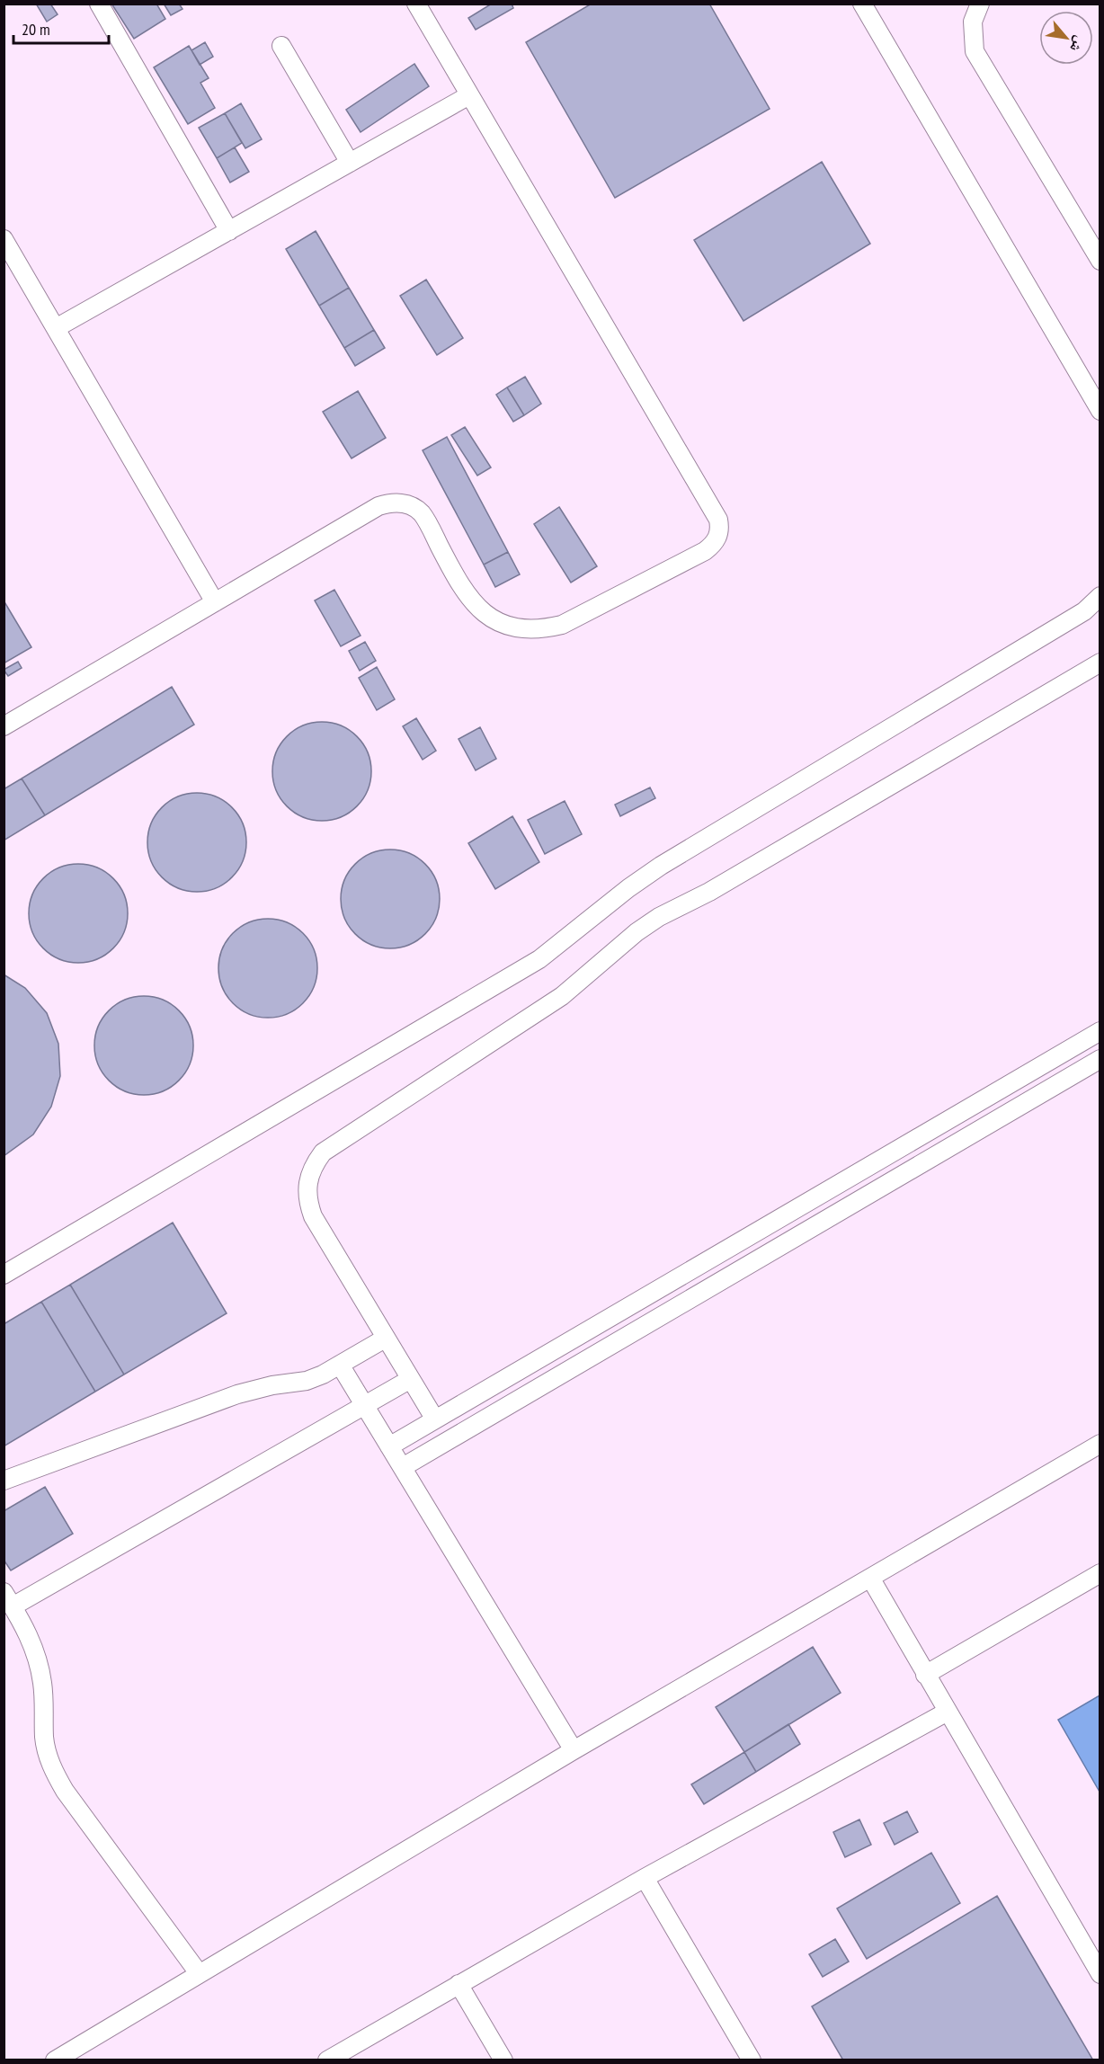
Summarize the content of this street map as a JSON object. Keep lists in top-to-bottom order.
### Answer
{
  "scale_bar": "20 m",
  "north": "bottom right"
}
